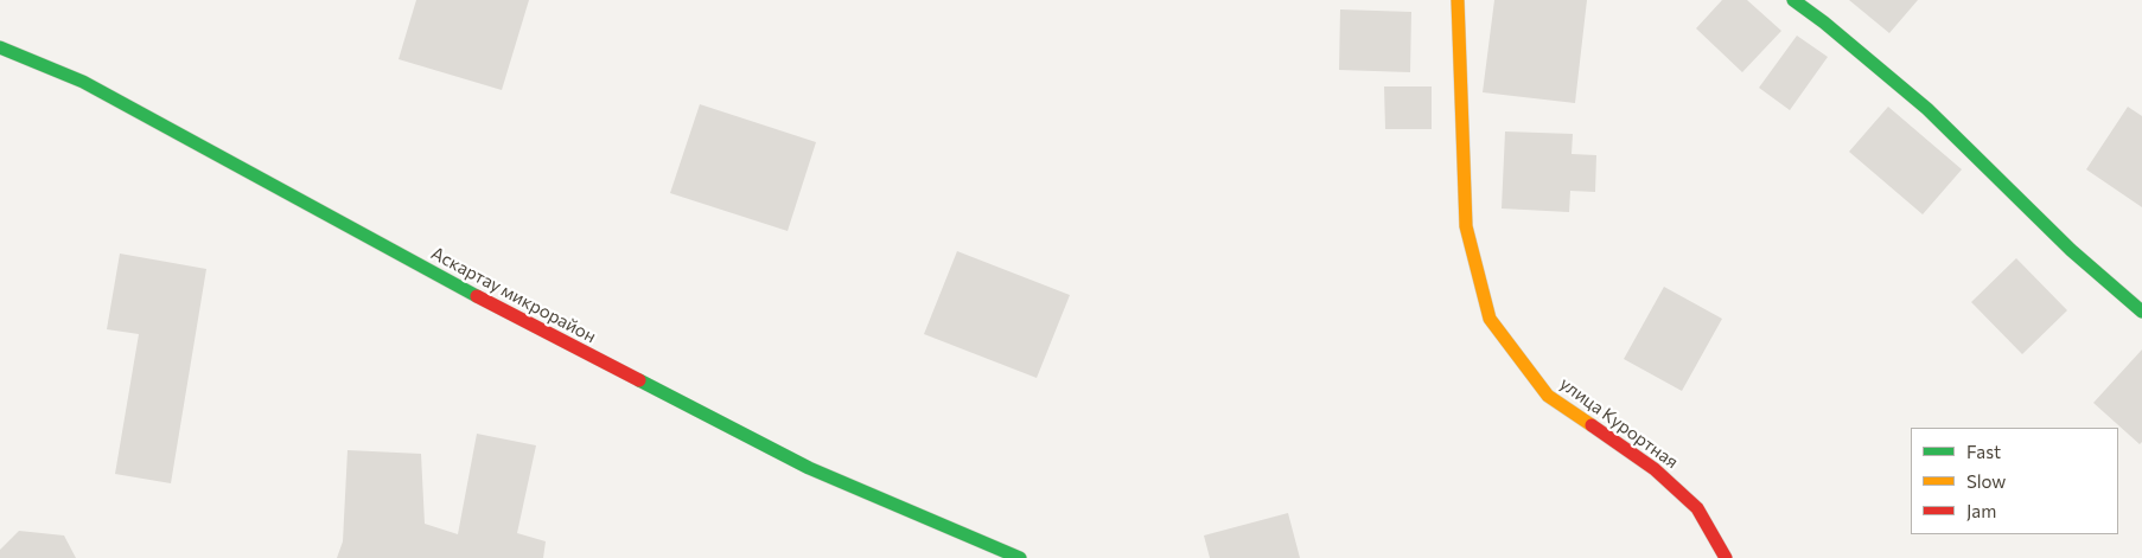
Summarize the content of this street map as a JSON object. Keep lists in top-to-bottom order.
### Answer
{
  "streets": {
    "street": ["Аскартау микрорайон", "улица Курортная"]
  },
  "legend": ["Fast", "Slow", "Jam"]
}
